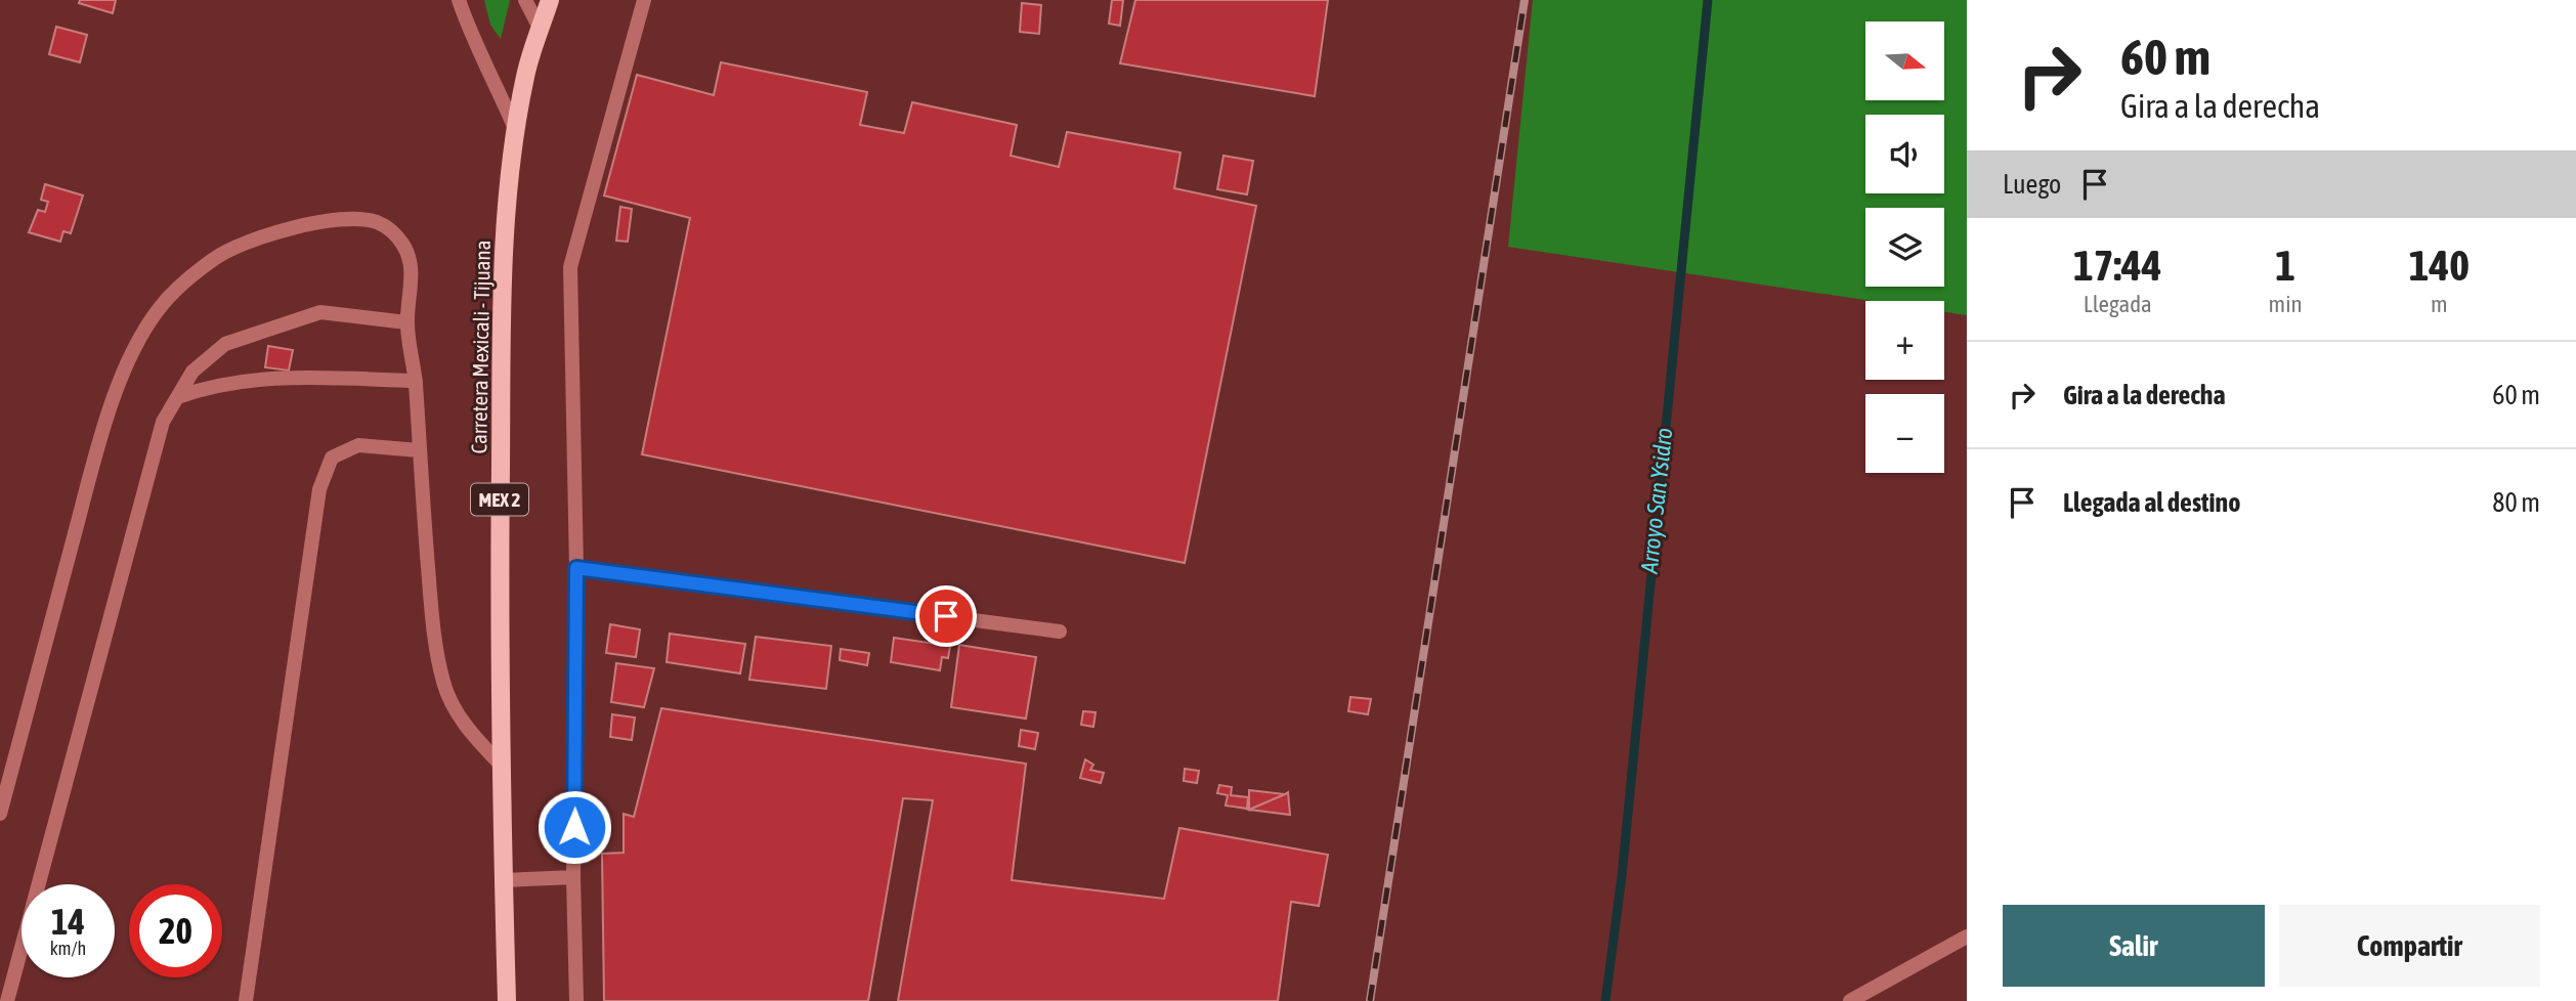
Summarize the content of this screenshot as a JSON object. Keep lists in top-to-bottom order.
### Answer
{
  "streets": {
    "main road": ["Carretera Mexicali - Tijuana", "MEX 2"]
  },
  "water": ["Arroyo San Ysidro"],
  "north": "right",
  "page": {
    "turn": ["60 m", "Gira a la derecha"],
    "map_buttons": ["+", "−"],
    "then": "Luego",
    "eta": [
      "17:44",
      "Llegada",
      "1",
      "min",
      "140",
      "m"
    ],
    "list": [
      {
        "name": "Gira a la derecha",
        "value": "60 m"
      },
      {
        "name": "Llegada al destino",
        "value": "80 m"
      }
    ],
    "speed": "14 km/h",
    "limit": "20",
    "buttons": ["Salir", "Compartir"]
  }
}
